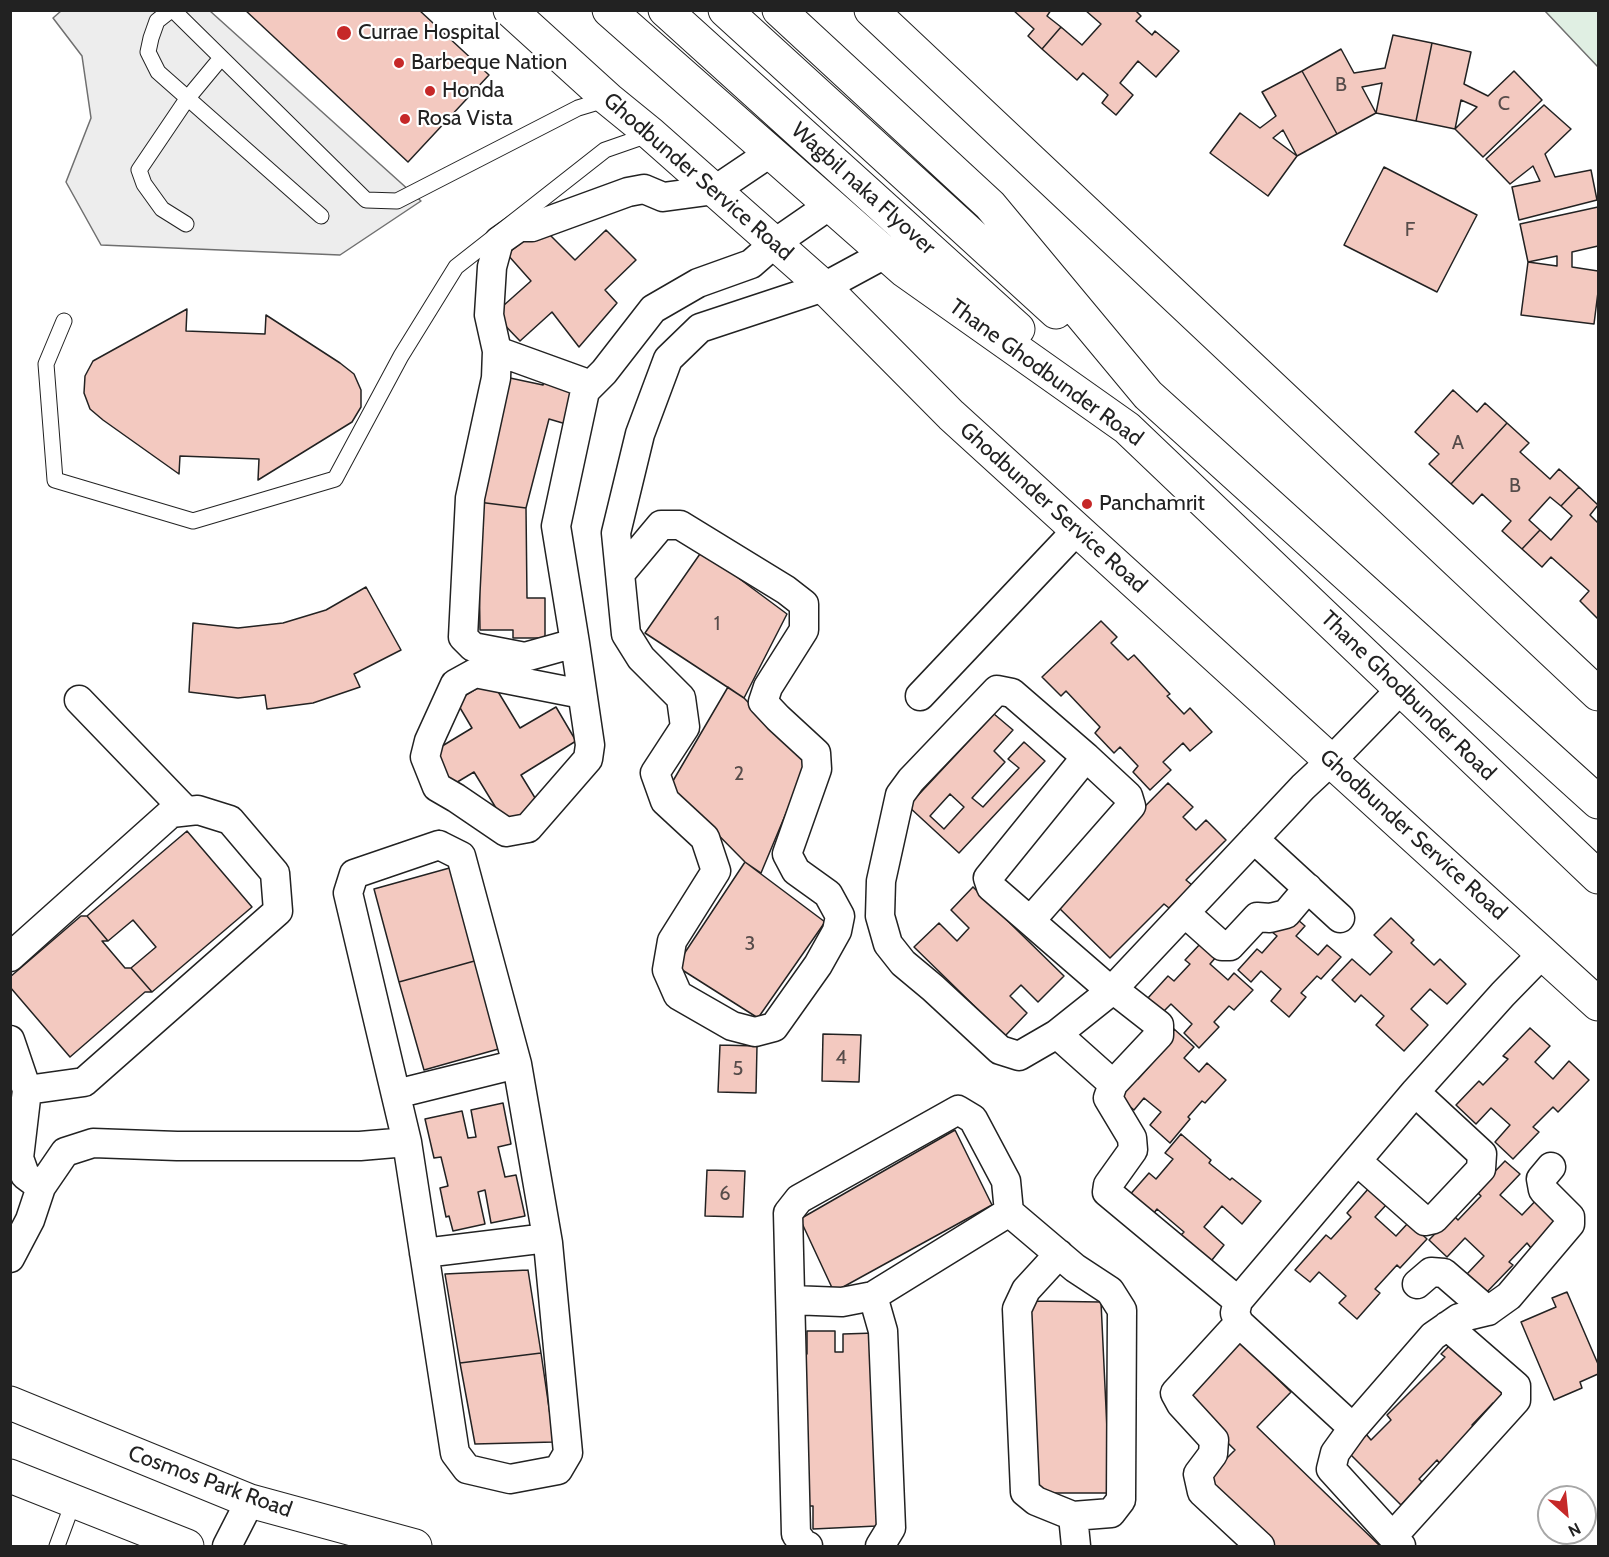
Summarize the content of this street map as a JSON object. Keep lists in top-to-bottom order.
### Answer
{
  "streets": {
    "main road": [
      "Ghodbunder Service Road",
      "Wagbil naka Flyover",
      "Thane Ghodbunder Road",
      "Cosmos Park Road"
    ]
  },
  "crossings": [
    ["Wagbil naka Flyover", "Thane Ghodbunder Road"]
  ],
  "places": [
    "Currae Hospital",
    "Barbeque Nation",
    "Honda",
    "Rosa Vista",
    "Panchamrit"
  ],
  "house_numbers": [
    "B",
    "C",
    "F",
    "A",
    "B",
    "1",
    "2",
    "3",
    "4",
    "5",
    "6"
  ],
  "north": "bottom right"
}
